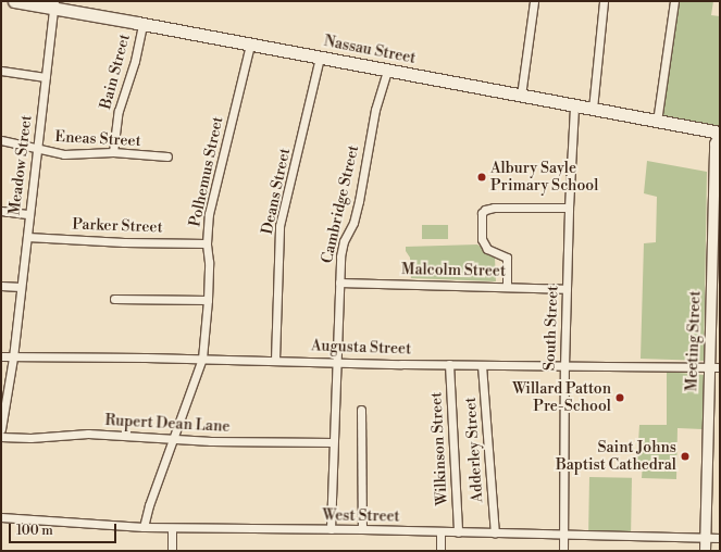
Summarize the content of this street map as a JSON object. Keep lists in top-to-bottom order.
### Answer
{
  "streets": {
    "main road": ["Nassau Street"],
    "street": [
      "Bain Street",
      "Eneas Street",
      "Meadow Street",
      "Polhemus Street",
      "Deans Street",
      "Cambridge Street",
      "Parker Street",
      "Malcolm Street",
      "South Street",
      "Meeting Street",
      "Augusta Street",
      "Rupert Dean Lane",
      "Wilkinson Street",
      "Adderley Street",
      "West Street"
    ]
  },
  "crossings": [
    ["Nassau Street", "Bain Street"],
    ["Nassau Street", "Meadow Street"],
    ["Nassau Street", "Polhemus Street"],
    ["Nassau Street", "Deans Street"],
    ["Nassau Street", "Cambridge Street"],
    ["Nassau Street", "South Street"],
    ["Nassau Street", "Meeting Street"],
    ["Bain Street", "Eneas Street"],
    ["Eneas Street", "Meadow Street"],
    ["Meadow Street", "Parker Street"],
    ["Meadow Street", "Augusta Street"],
    ["Polhemus Street", "Parker Street"],
    ["Polhemus Street", "Augusta Street"],
    ["Polhemus Street", "Rupert Dean Lane"],
    ["Polhemus Street", "West Street"],
    ["Deans Street", "Augusta Street"],
    ["Cambridge Street", "Malcolm Street"],
    ["Cambridge Street", "Augusta Street"],
    ["Cambridge Street", "Rupert Dean Lane"],
    ["Cambridge Street", "West Street"],
    ["Malcolm Street", "South Street"],
    ["South Street", "Augusta Street"],
    ["South Street", "West Street"],
    ["Meeting Street", "Augusta Street"],
    ["Meeting Street", "West Street"],
    ["Augusta Street", "Wilkinson Street"],
    ["Augusta Street", "Adderley Street"],
    ["Wilkinson Street", "West Street"],
    ["Adderley Street", "West Street"]
  ],
  "places": ["Albury Sayle Primary School", "Willard Patton Pre-School", "Saint Johns Baptist Cathedral"],
  "scale_bar": "100 m"
}
